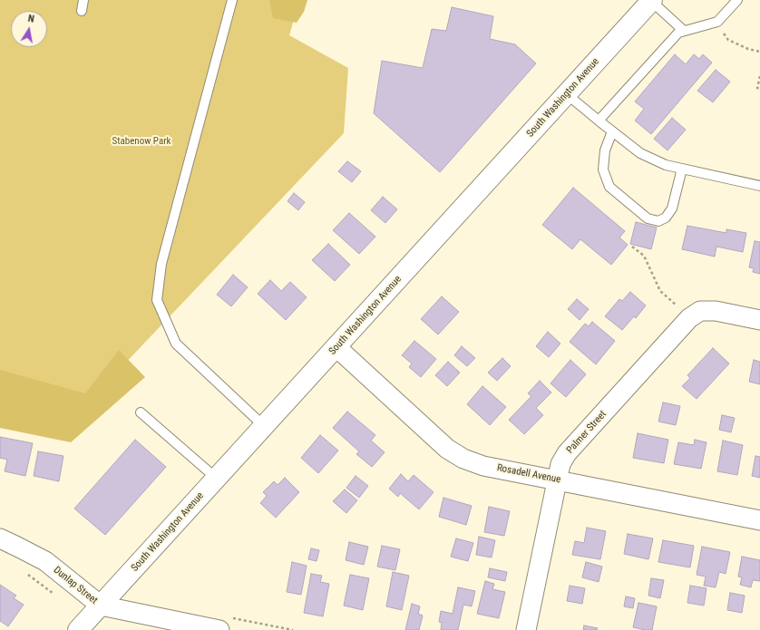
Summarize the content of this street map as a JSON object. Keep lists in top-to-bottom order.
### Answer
{
  "streets": {
    "street": [
      "South Washington Avenue",
      "Palmer Street",
      "Rosadell Avenue",
      "Dunlap Street"
    ]
  },
  "crossings": [
    ["South Washington Avenue", "Rosadell Avenue"],
    ["South Washington Avenue", "Dunlap Street"],
    ["Palmer Street", "Rosadell Avenue"]
  ],
  "parks": ["Stabenow Park"],
  "north": "top"
}
